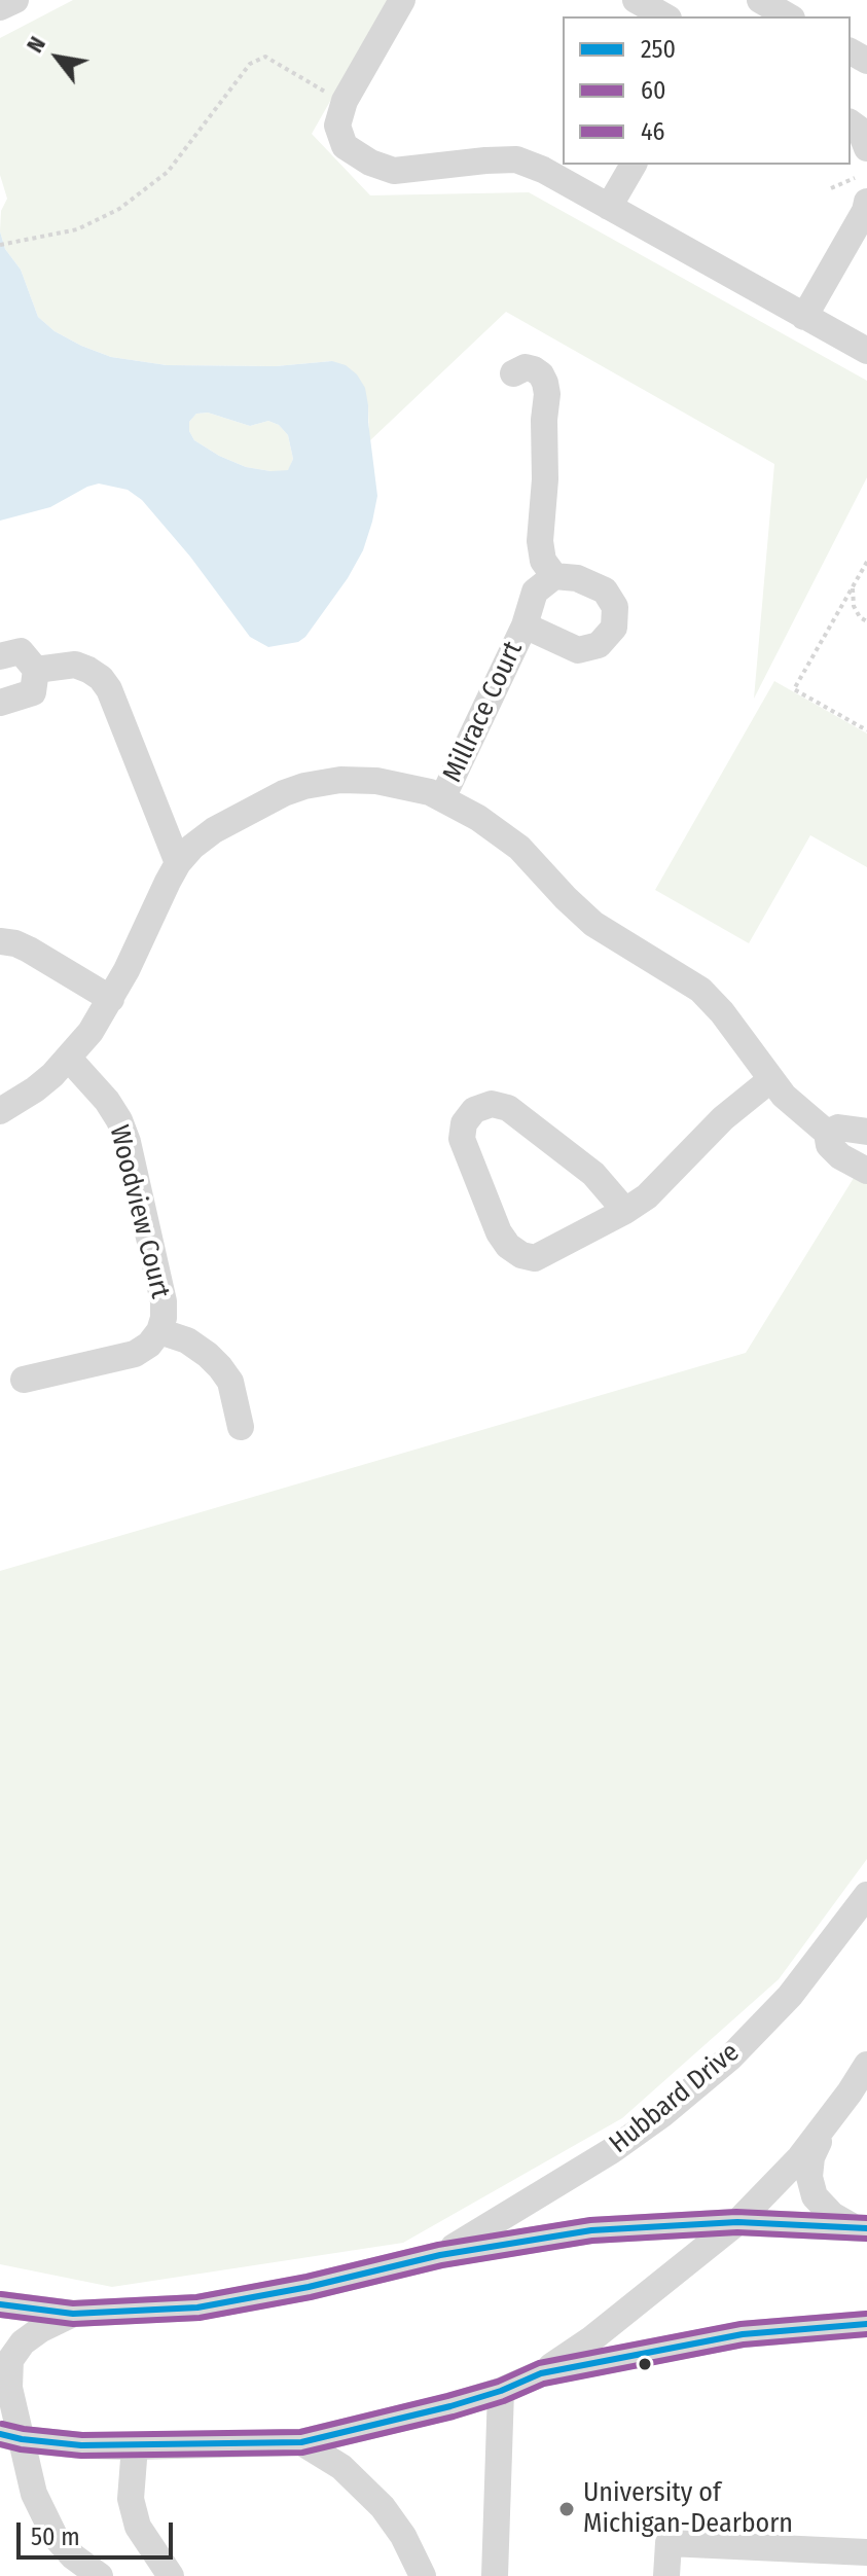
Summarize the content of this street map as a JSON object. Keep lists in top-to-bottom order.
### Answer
{
  "streets": {
    "street": ["Millrace Court", "Woodview Court", "Hubbard Drive"]
  },
  "places": ["University of Michigan-Dearborn"],
  "lines": ["transit line 46", "transit line 250", "transit line 60"],
  "legend": ["250", "60", "46"],
  "scale_bar": "50 m",
  "north": "top left"
}
